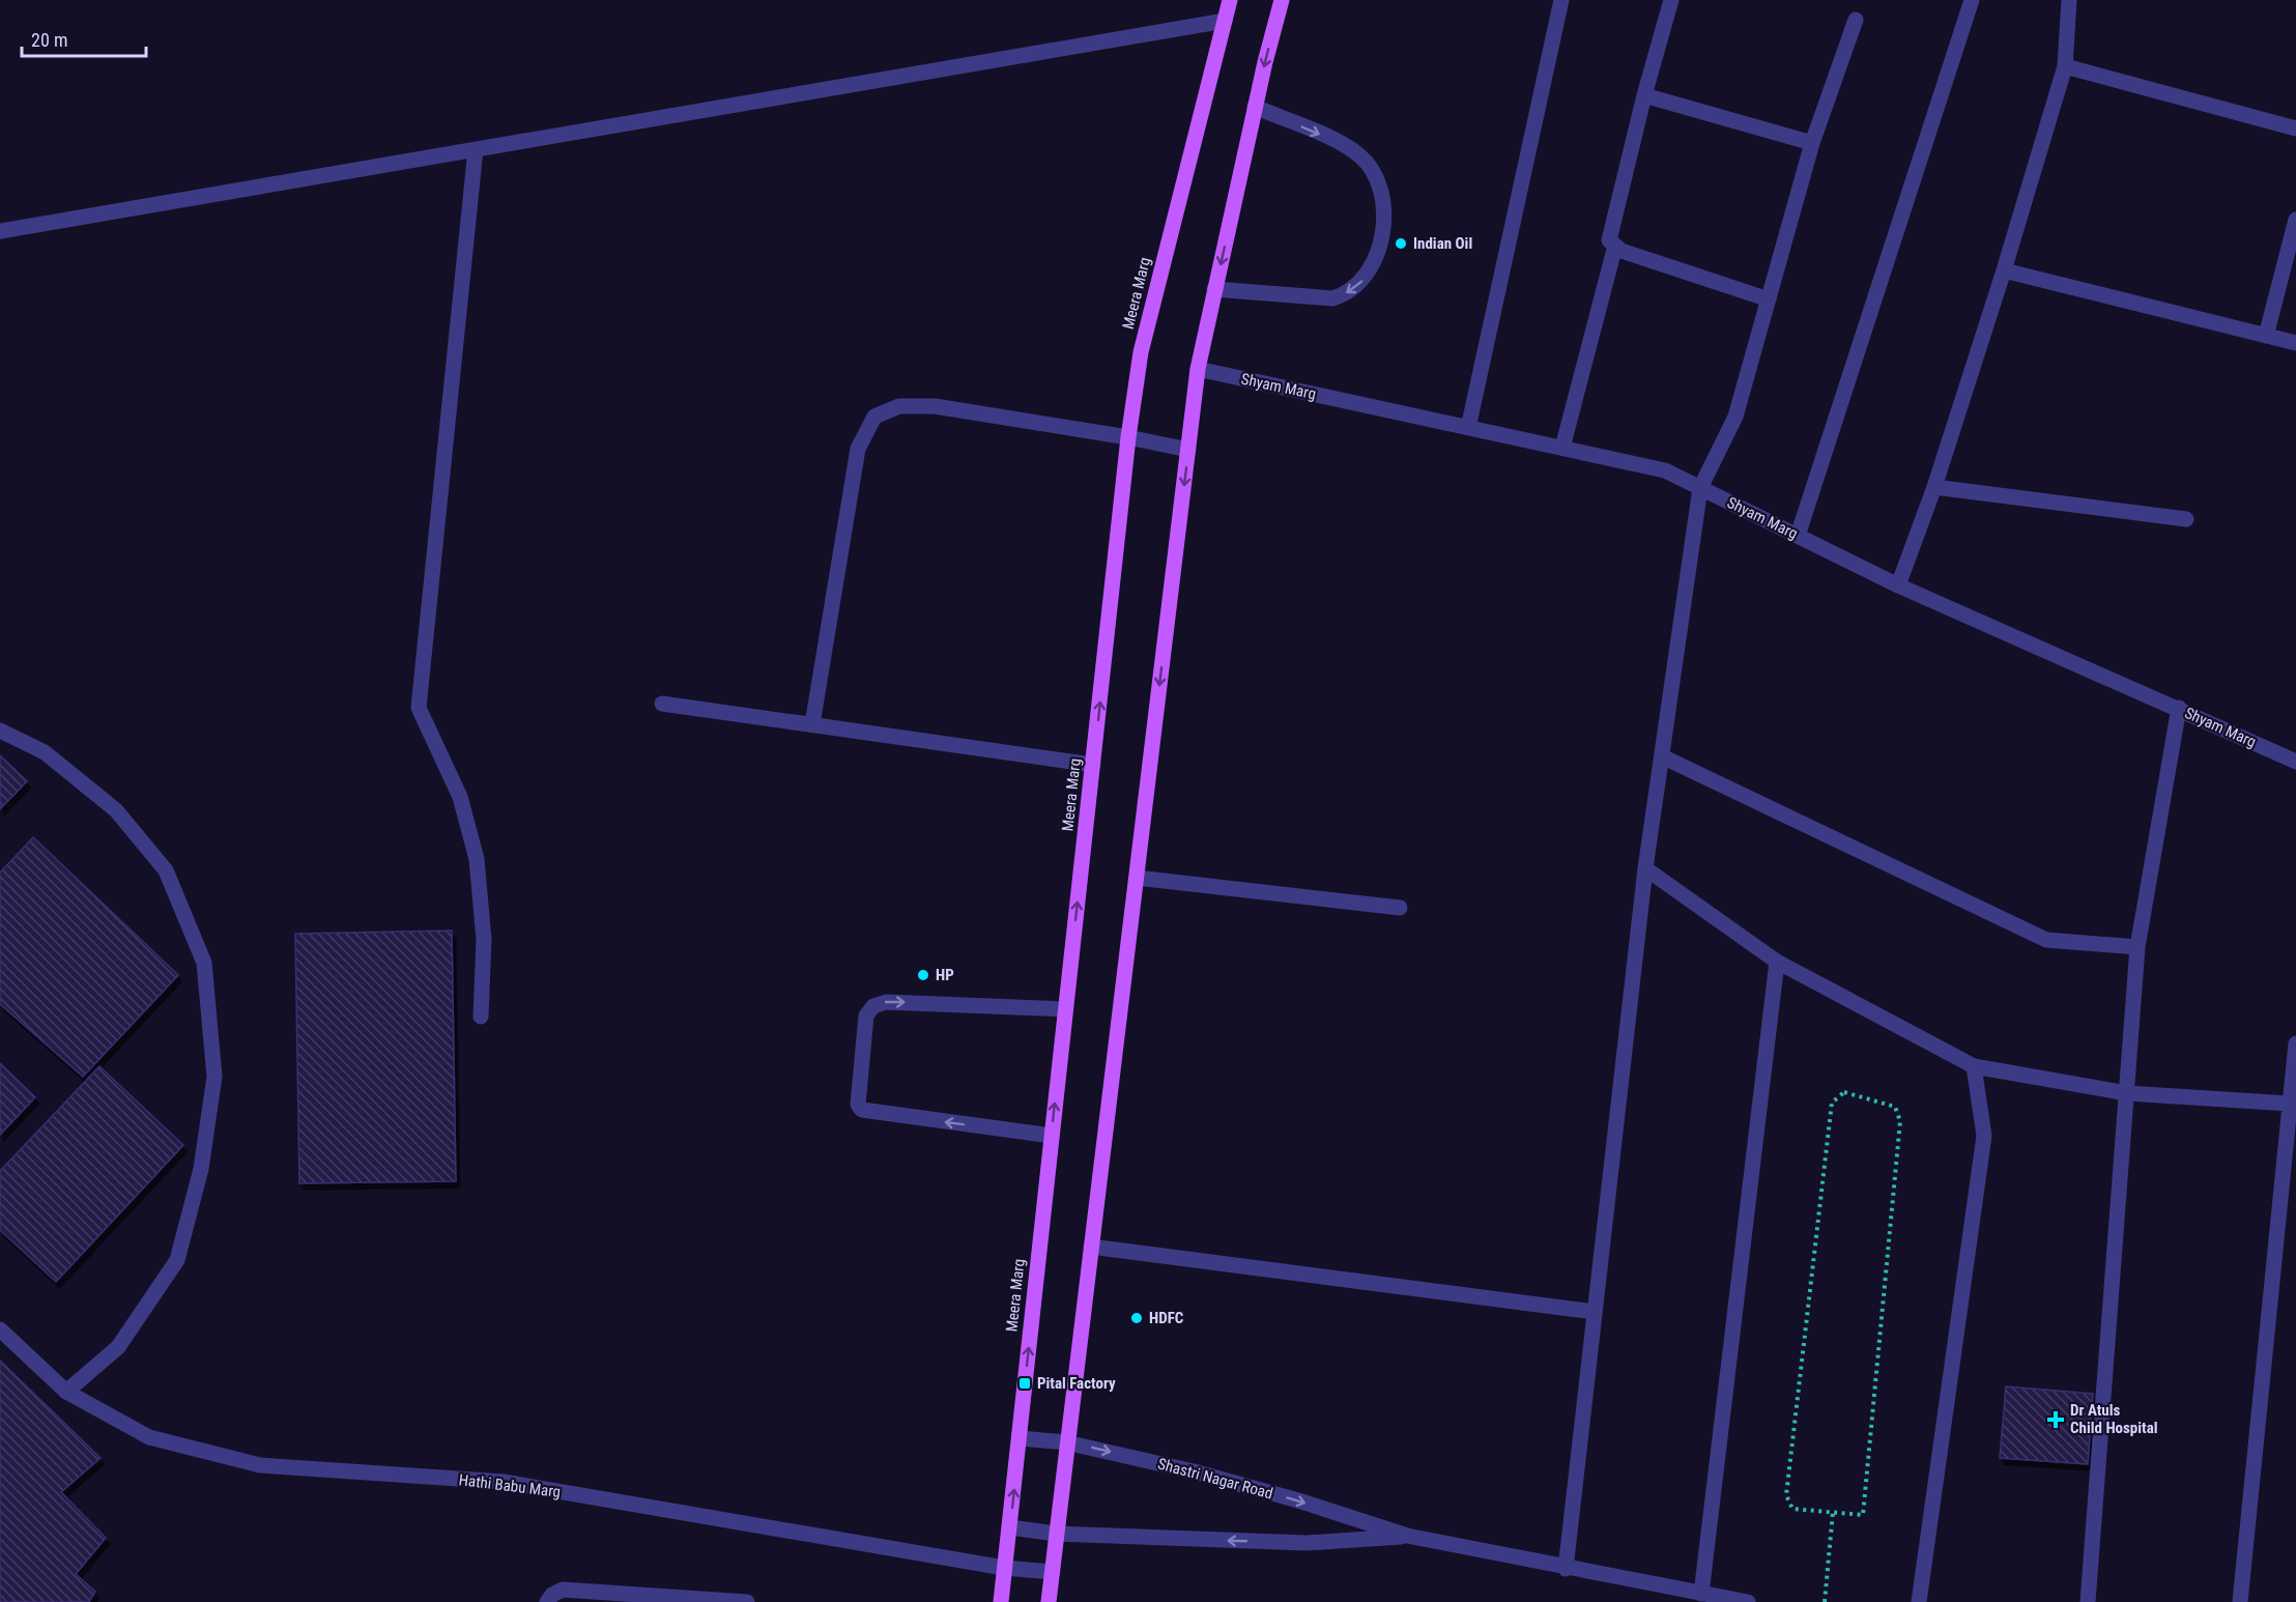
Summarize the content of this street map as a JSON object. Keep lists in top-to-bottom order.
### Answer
{
  "streets": {
    "main road": ["Meera Marg"],
    "street": ["Shyam Marg", "Shastri Nagar Road", "Hathi Babu Marg"]
  },
  "crossings": [
    ["Meera Marg", "Shastri Nagar Road"],
    ["Meera Marg", "Hathi Babu Marg"]
  ],
  "places": {
    "other": ["Indian Oil", "HP", "HDFC"],
    "transit": ["Pital Factory"],
    "health": ["Dr Atuls Child Hospital"]
  },
  "scale_bar": "20 m"
}
